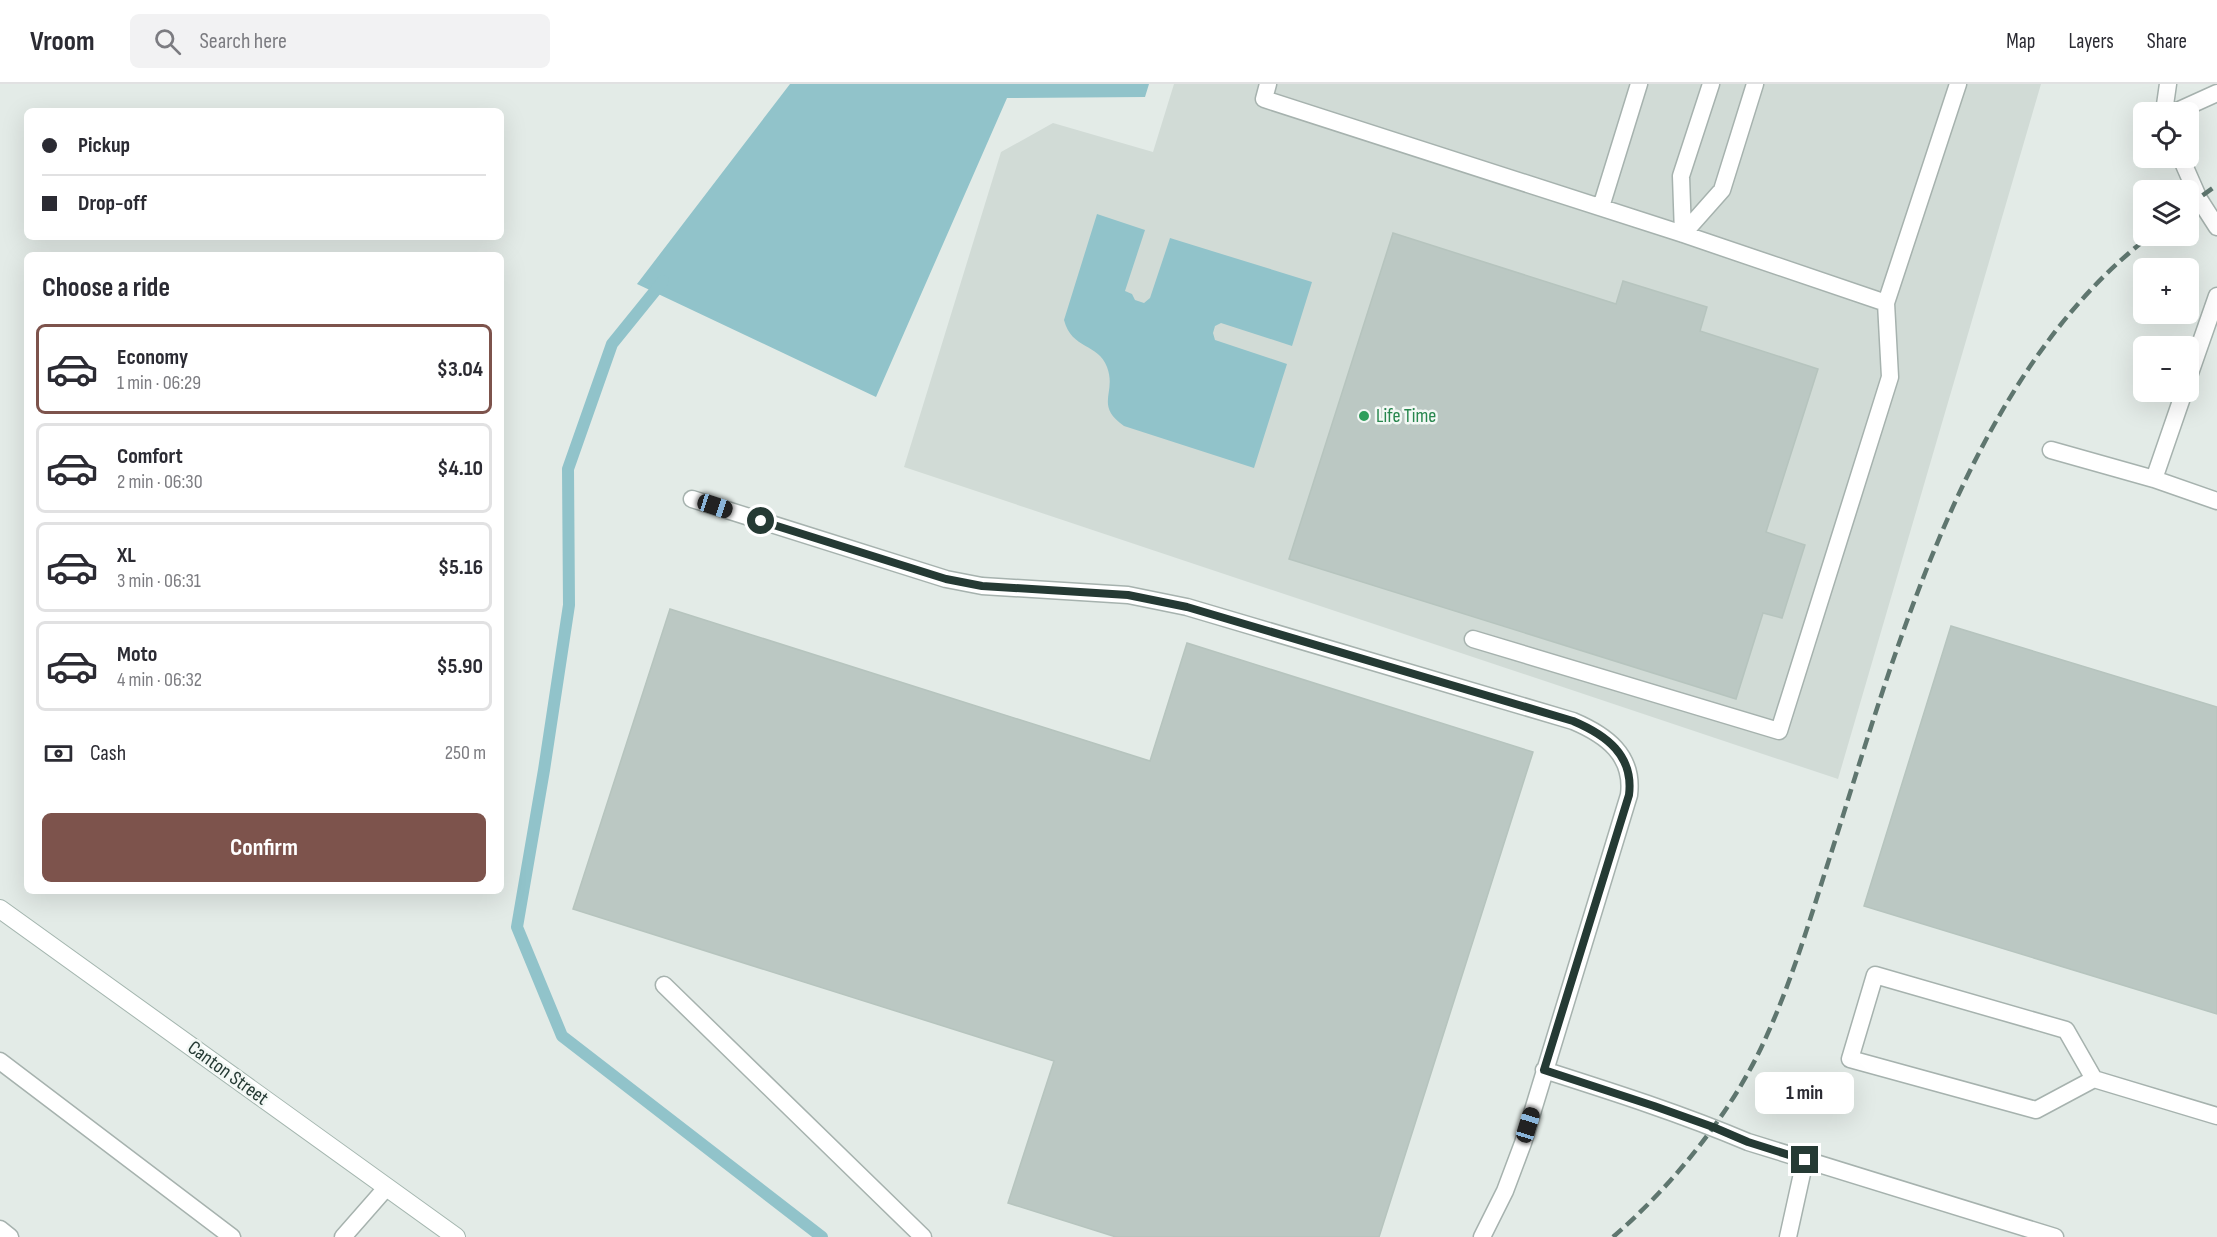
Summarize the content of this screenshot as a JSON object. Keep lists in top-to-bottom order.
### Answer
{
  "streets": {
    "main road": ["Canton Street"]
  },
  "places": ["Life Time"],
  "page": {
    "header": "Vroom",
    "search": "Search here",
    "nav": ["Map", "Layers", "Share"],
    "map_buttons": ["+", "−"],
    "banner": ["Pickup", "Drop-off"],
    "heading": "Choose a ride",
    "list": [
      {
        "name": "Economy",
        "note": "1 min · 06:29",
        "value": "$3.04"
      },
      {
        "name": "Comfort",
        "note": "2 min · 06:30",
        "value": "$4.10"
      },
      {
        "name": "XL",
        "note": "3 min · 06:31",
        "value": "$5.16"
      },
      {
        "name": "Moto",
        "note": "4 min · 06:32",
        "value": "$5.90"
      }
    ],
    "pay": ["Cash", "250 m"],
    "buttons": "Confirm",
    "bubble": "1 min"
  }
}
